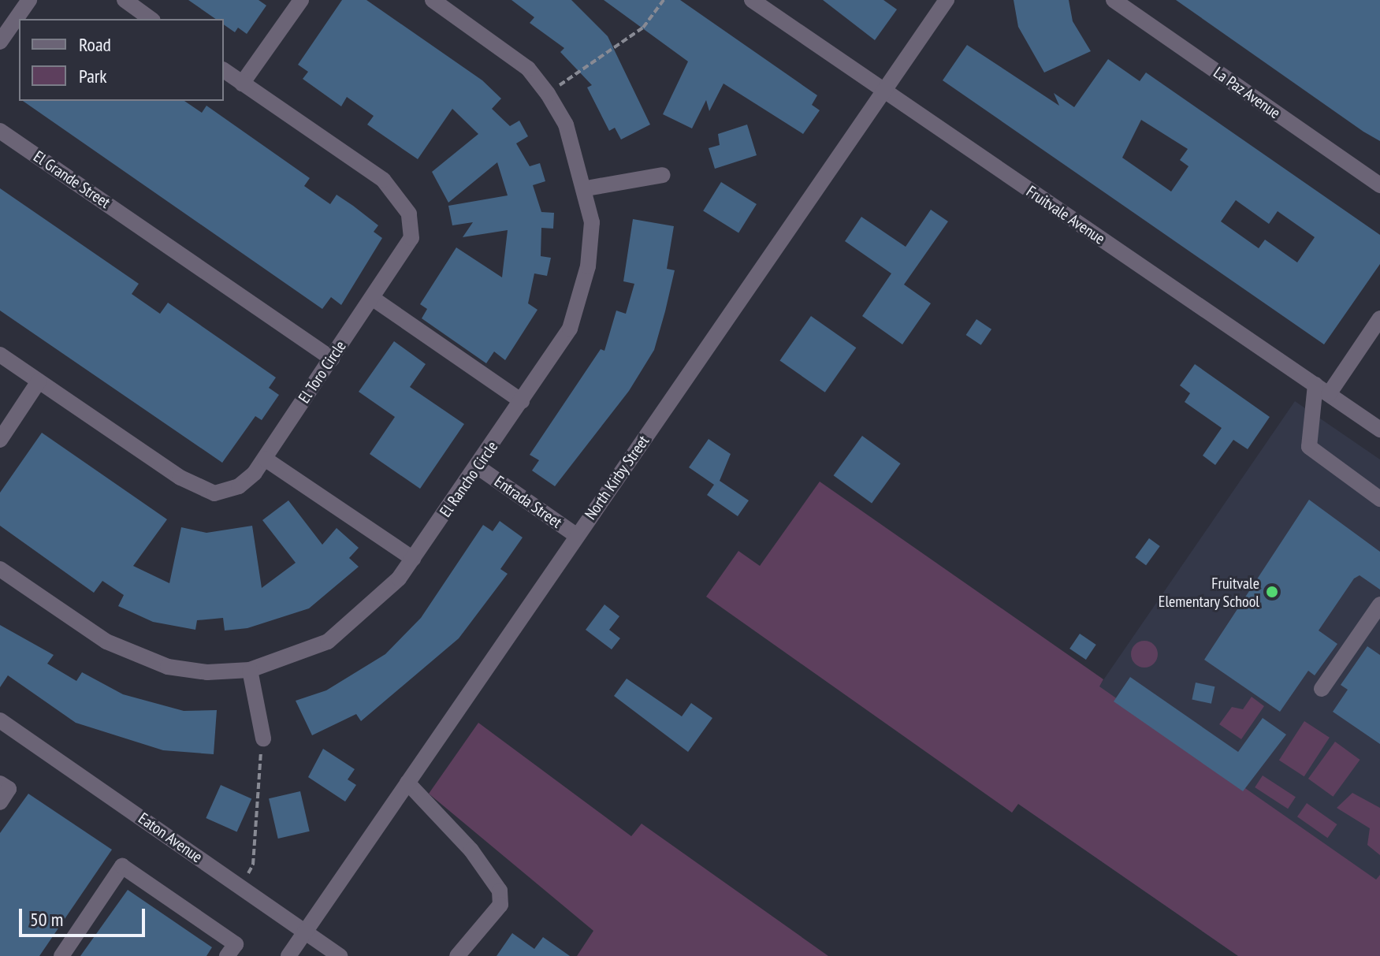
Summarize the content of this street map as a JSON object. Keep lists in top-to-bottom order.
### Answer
{
  "streets": {
    "street": [
      "La Paz Avenue",
      "El Grande Street",
      "Fruitvale Avenue",
      "El Toro Circle",
      "North Kirby Street",
      "El Rancho Circle",
      "Entrada Street",
      "Eaton Avenue"
    ]
  },
  "crossings": [
    ["El Grande Street", "El Toro Circle"],
    ["Fruitvale Avenue", "North Kirby Street"],
    ["North Kirby Street", "Entrada Street"],
    ["North Kirby Street", "Eaton Avenue"],
    ["El Rancho Circle", "Entrada Street"]
  ],
  "places": ["Fruitvale Elementary School"],
  "legend": ["Road", "Park"],
  "scale_bar": "50 m"
}
